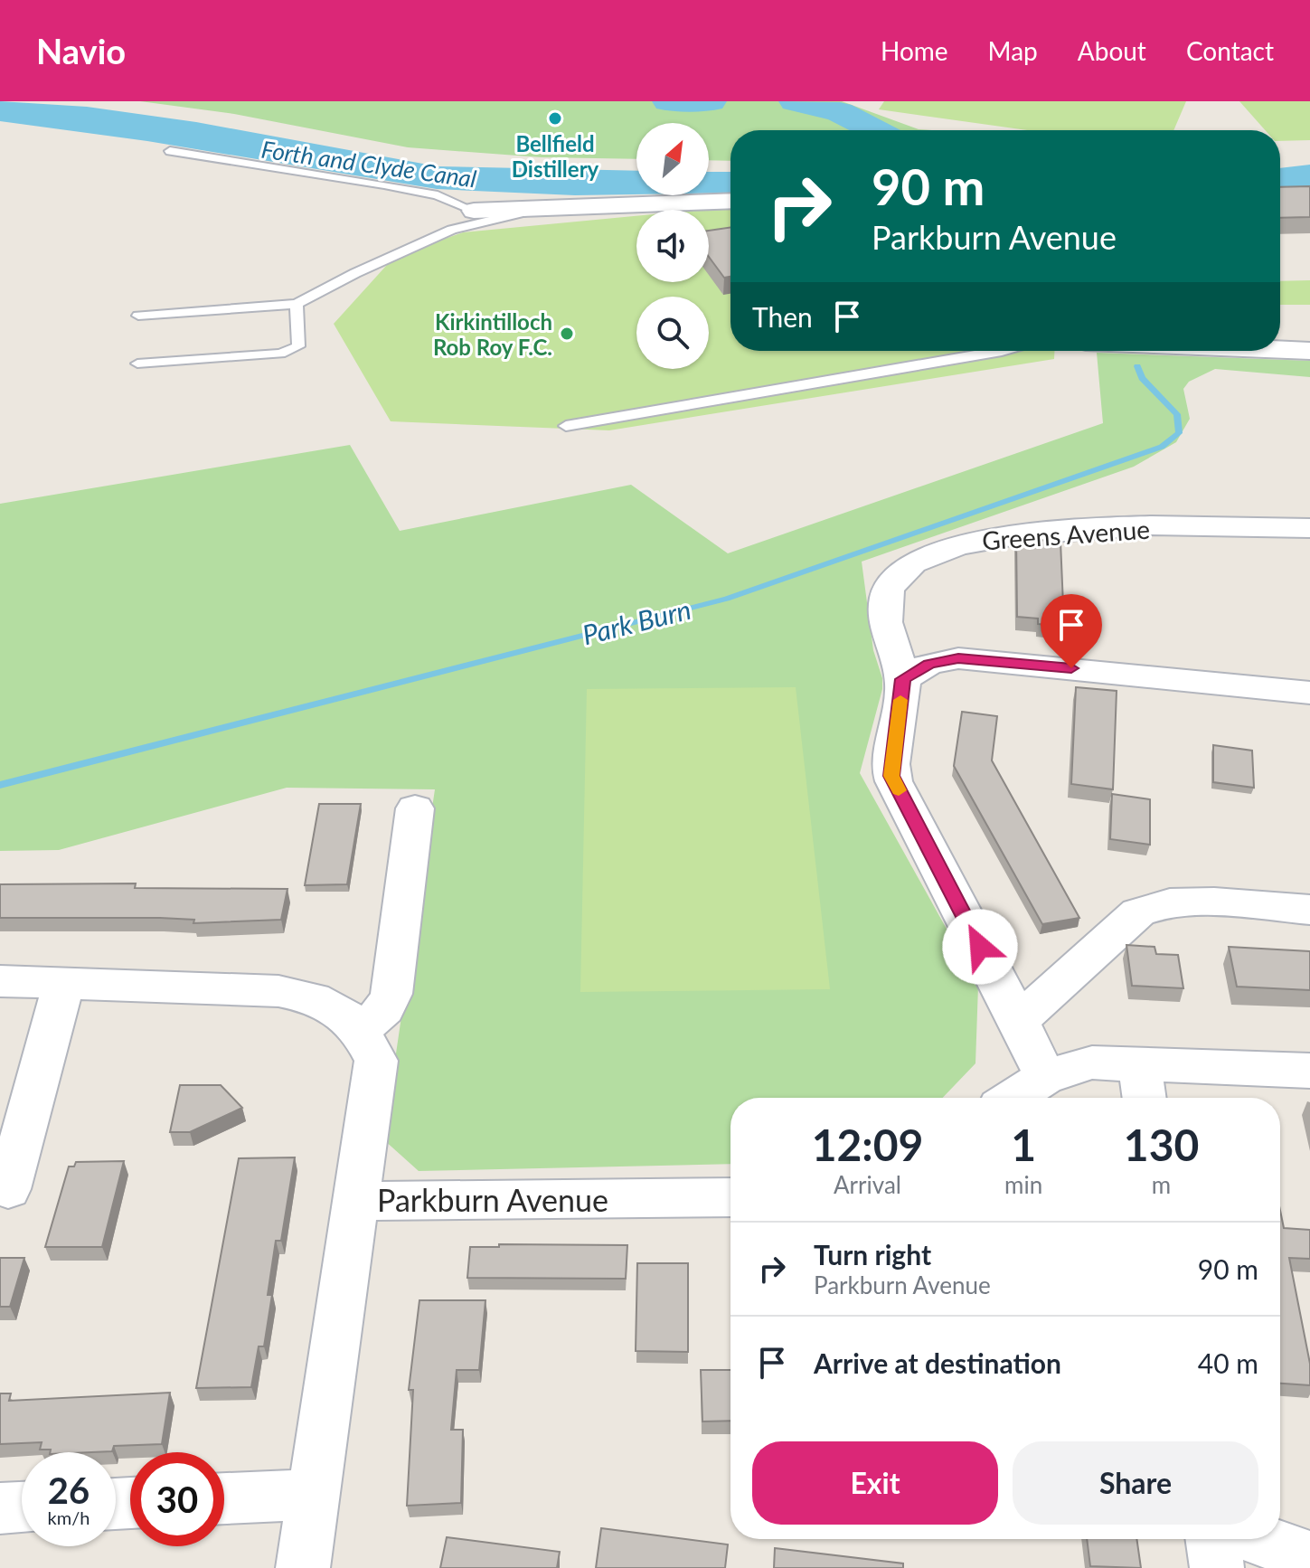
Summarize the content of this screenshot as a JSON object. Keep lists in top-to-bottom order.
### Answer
{
  "streets": {
    "street": ["Greens Avenue", "Parkburn Avenue"]
  },
  "water": ["Forth and Clyde Canal", "Park Burn"],
  "places": ["Bellfield Distillery", "Kirkintilloch Rob Roy F.C."],
  "north": "top right",
  "page": {
    "header": "Navio",
    "nav": [
      "Home",
      "Map",
      "About",
      "Contact"
    ],
    "turn": ["90 m", "Parkburn Avenue"],
    "then": "Then",
    "eta": [
      "12:09",
      "Arrival",
      "1",
      "min",
      "130",
      "m"
    ],
    "list": [
      {
        "name": "Turn right",
        "note": "Parkburn Avenue",
        "value": "90 m"
      },
      {
        "name": "Arrive at destination",
        "value": "40 m"
      }
    ],
    "buttons": ["Exit", "Share"],
    "speed": "26 km/h",
    "limit": "30"
  }
}
